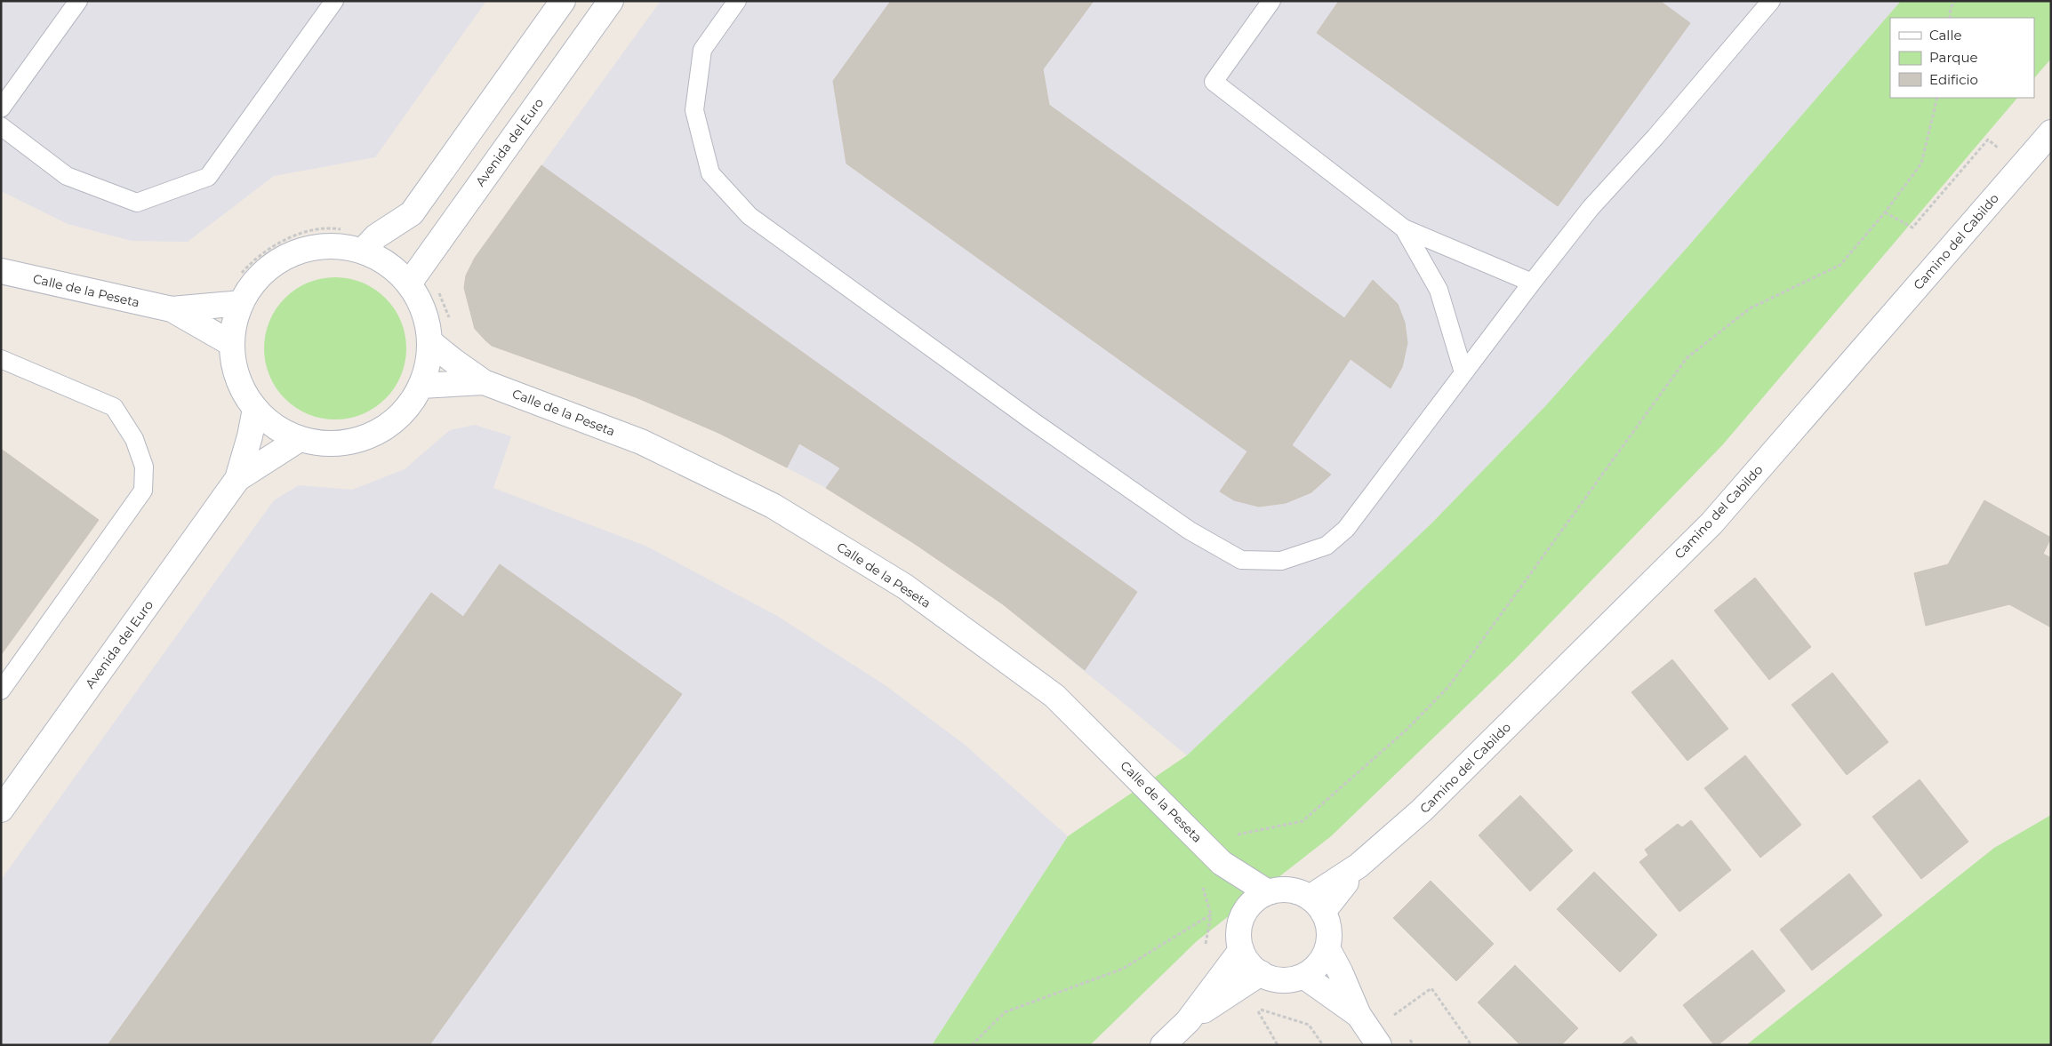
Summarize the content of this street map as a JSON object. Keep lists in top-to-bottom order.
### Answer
{
  "streets": {
    "main road": ["Avenida del Euro", "Camino del Cabildo", "Calle de la Peseta"]
  },
  "crossings": [
    ["Camino del Cabildo", "Calle de la Peseta"]
  ],
  "legend": ["Calle", "Parque", "Edificio"]
}
